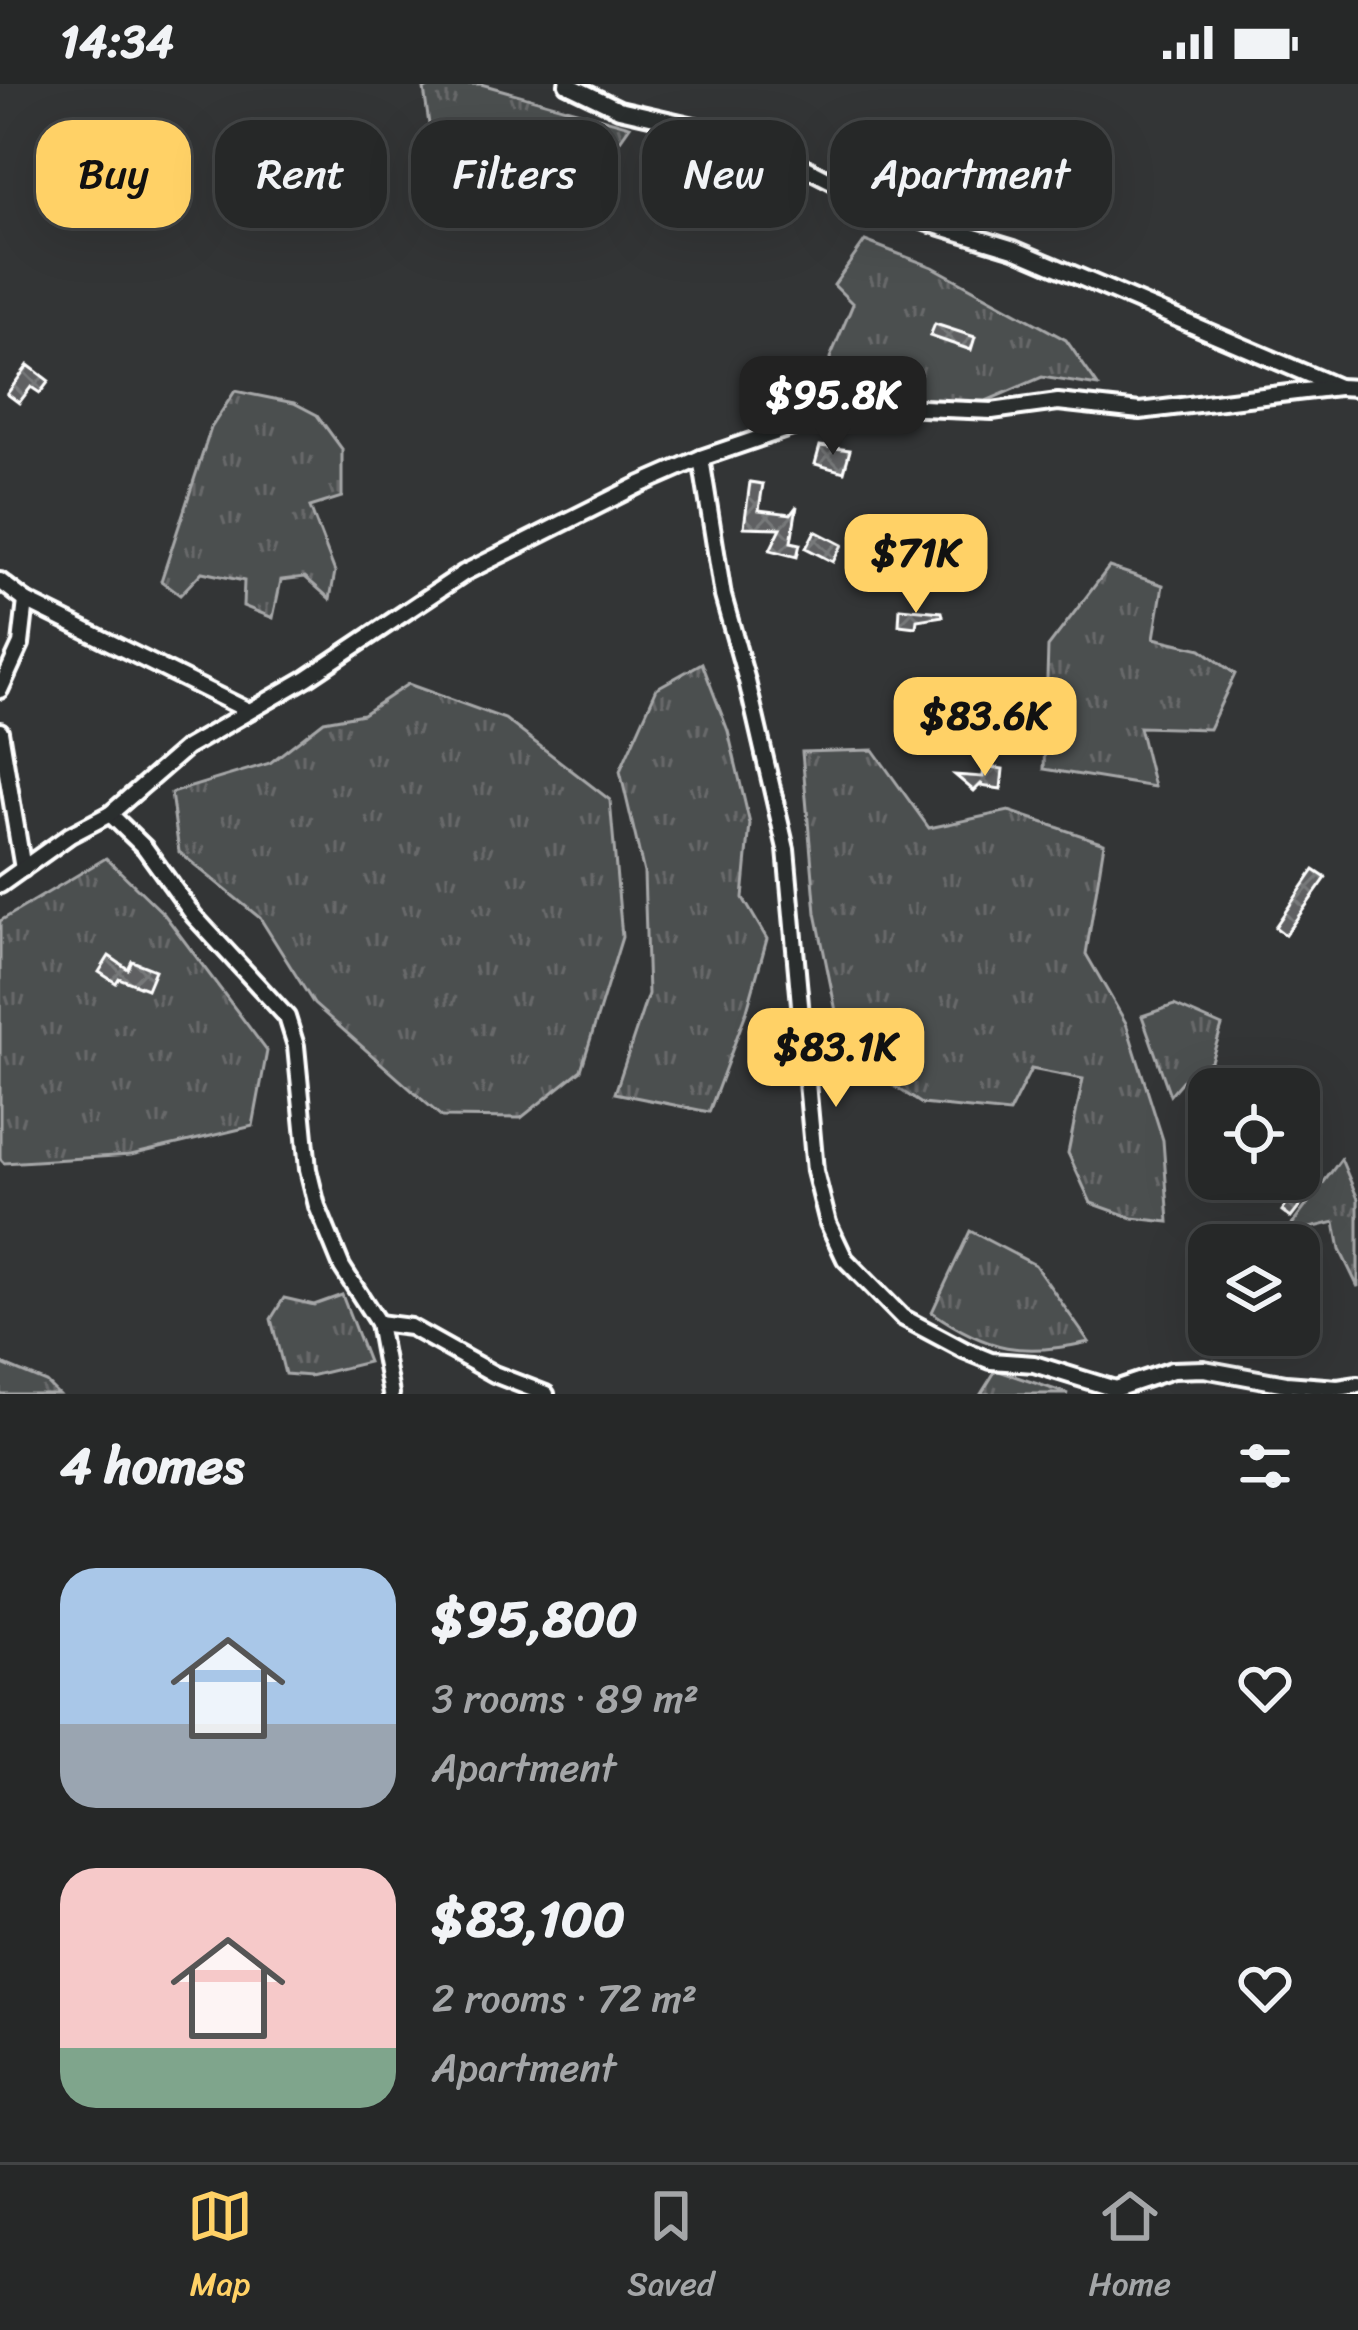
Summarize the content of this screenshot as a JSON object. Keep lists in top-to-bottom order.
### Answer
{
  "page": {
    "status": "14:34",
    "chip": [
      "Buy",
      "Rent",
      "Filters",
      "New",
      "Apartment"
    ],
    "price": [
      "$95.8K",
      "$71K",
      "$83.6K",
      "$83.1K"
    ],
    "heading": "4 homes",
    "list": [
      {
        "name": "$95,800",
        "note": "3 rooms · 89 m² · Apartment"
      },
      {
        "name": "$83,100",
        "note": "2 rooms · 72 m² · Apartment"
      }
    ],
    "tabs": ["Map", "Saved", "Home"]
  }
}
